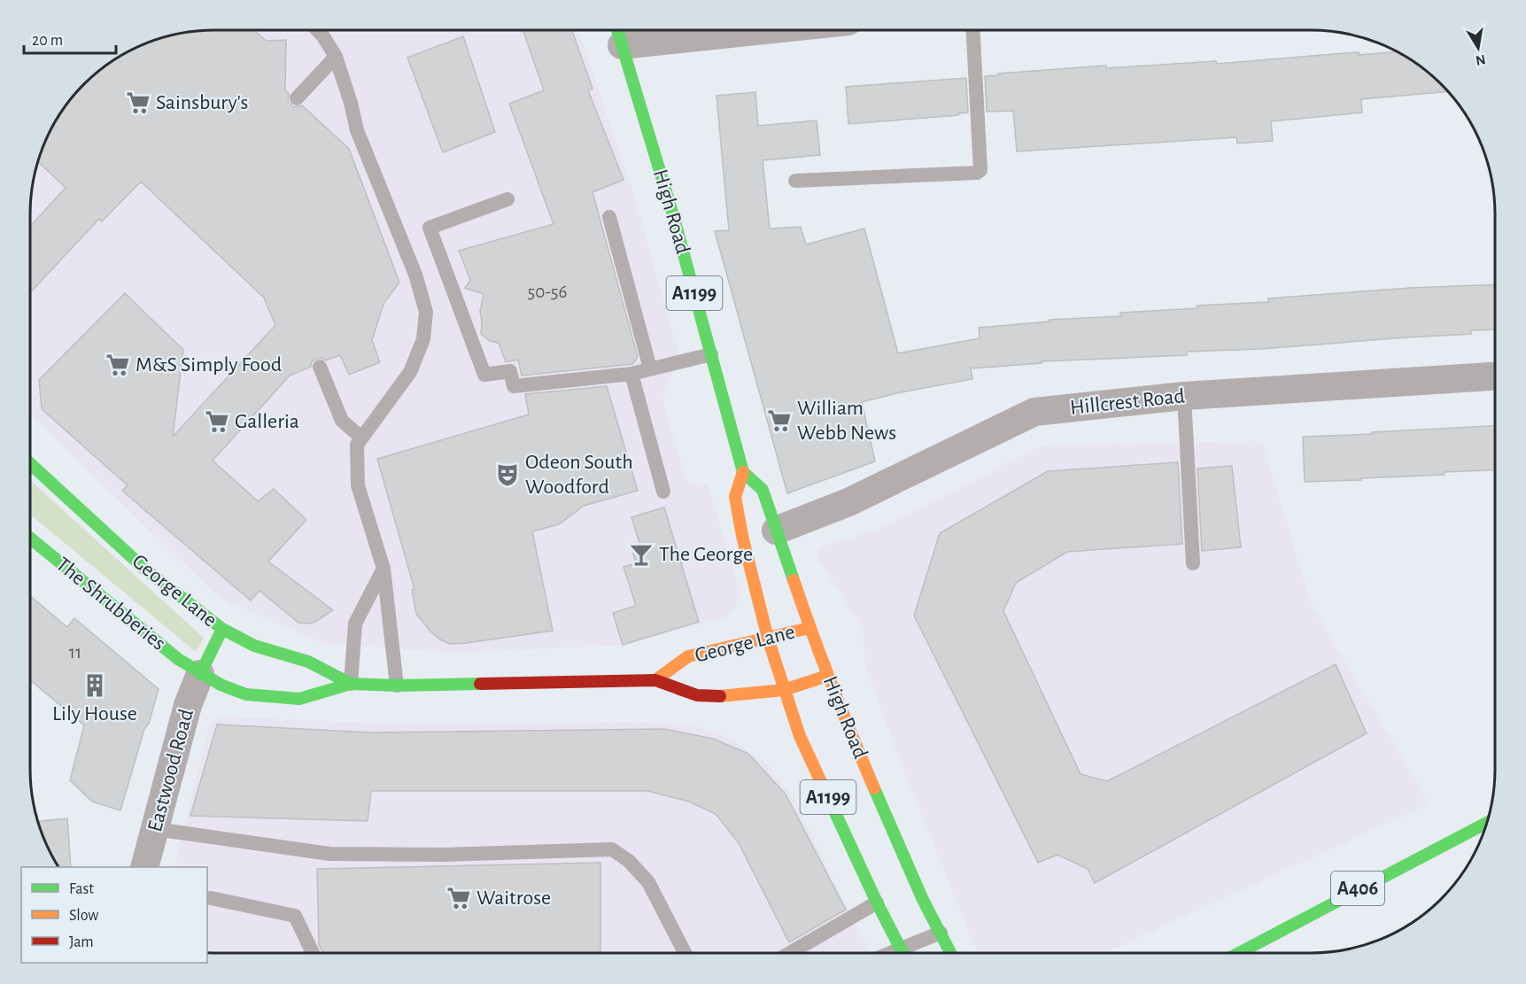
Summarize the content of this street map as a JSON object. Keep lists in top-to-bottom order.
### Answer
{
  "streets": {
    "main road": [
      "High Road",
      "A1199",
      "George Lane",
      "The Shrubberies",
      "A406"
    ],
    "street": ["Hillcrest Road", "Eastwood Road"]
  },
  "crossings": [
    ["High Road", "A1199"],
    ["High Road", "Hillcrest Road"],
    ["High Road", "George Lane"],
    ["A1199", "George Lane"],
    ["George Lane", "The Shrubberies"],
    ["George Lane", "Eastwood Road"],
    ["The Shrubberies", "Eastwood Road"]
  ],
  "places": {
    "supermarket": [
      "Sainsbury's",
      "M&S Simply Food",
      "William Webb News",
      "Galleria",
      "Waitrose"
    ],
    "theatre": ["Odeon South Woodford"],
    "bar": ["The George"],
    "building": ["Lily House"]
  },
  "house_numbers": ["50-56", "11"],
  "legend": ["Fast", "Slow", "Jam"],
  "scale_bar": "20 m",
  "north": "bottom"
}
